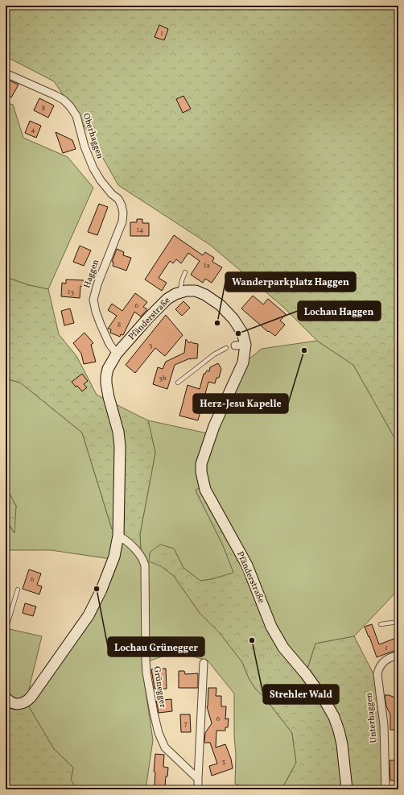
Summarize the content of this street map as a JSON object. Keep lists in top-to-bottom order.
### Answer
{
  "streets": {
    "street": [
      "Oberhaggen",
      "Haggen",
      "Pfänderstraße",
      "Grünegger",
      "Unterhaggen"
    ]
  },
  "crossings": [
    ["Oberhaggen", "Haggen"],
    ["Haggen", "Pfänderstraße"],
    ["Pfänderstraße", "Grünegger"]
  ],
  "places": [
    "Wanderparkplatz Haggen",
    "Lochau Haggen",
    "Herz-Jesu Kapelle",
    "Lochau Grünegger",
    "Strehler Wald"
  ],
  "house_numbers": [
    "1",
    "8",
    "4",
    "14",
    "1a",
    "13",
    "6",
    "8",
    "3",
    "3b",
    "6",
    "1",
    "6",
    "7",
    "5"
  ]
}
